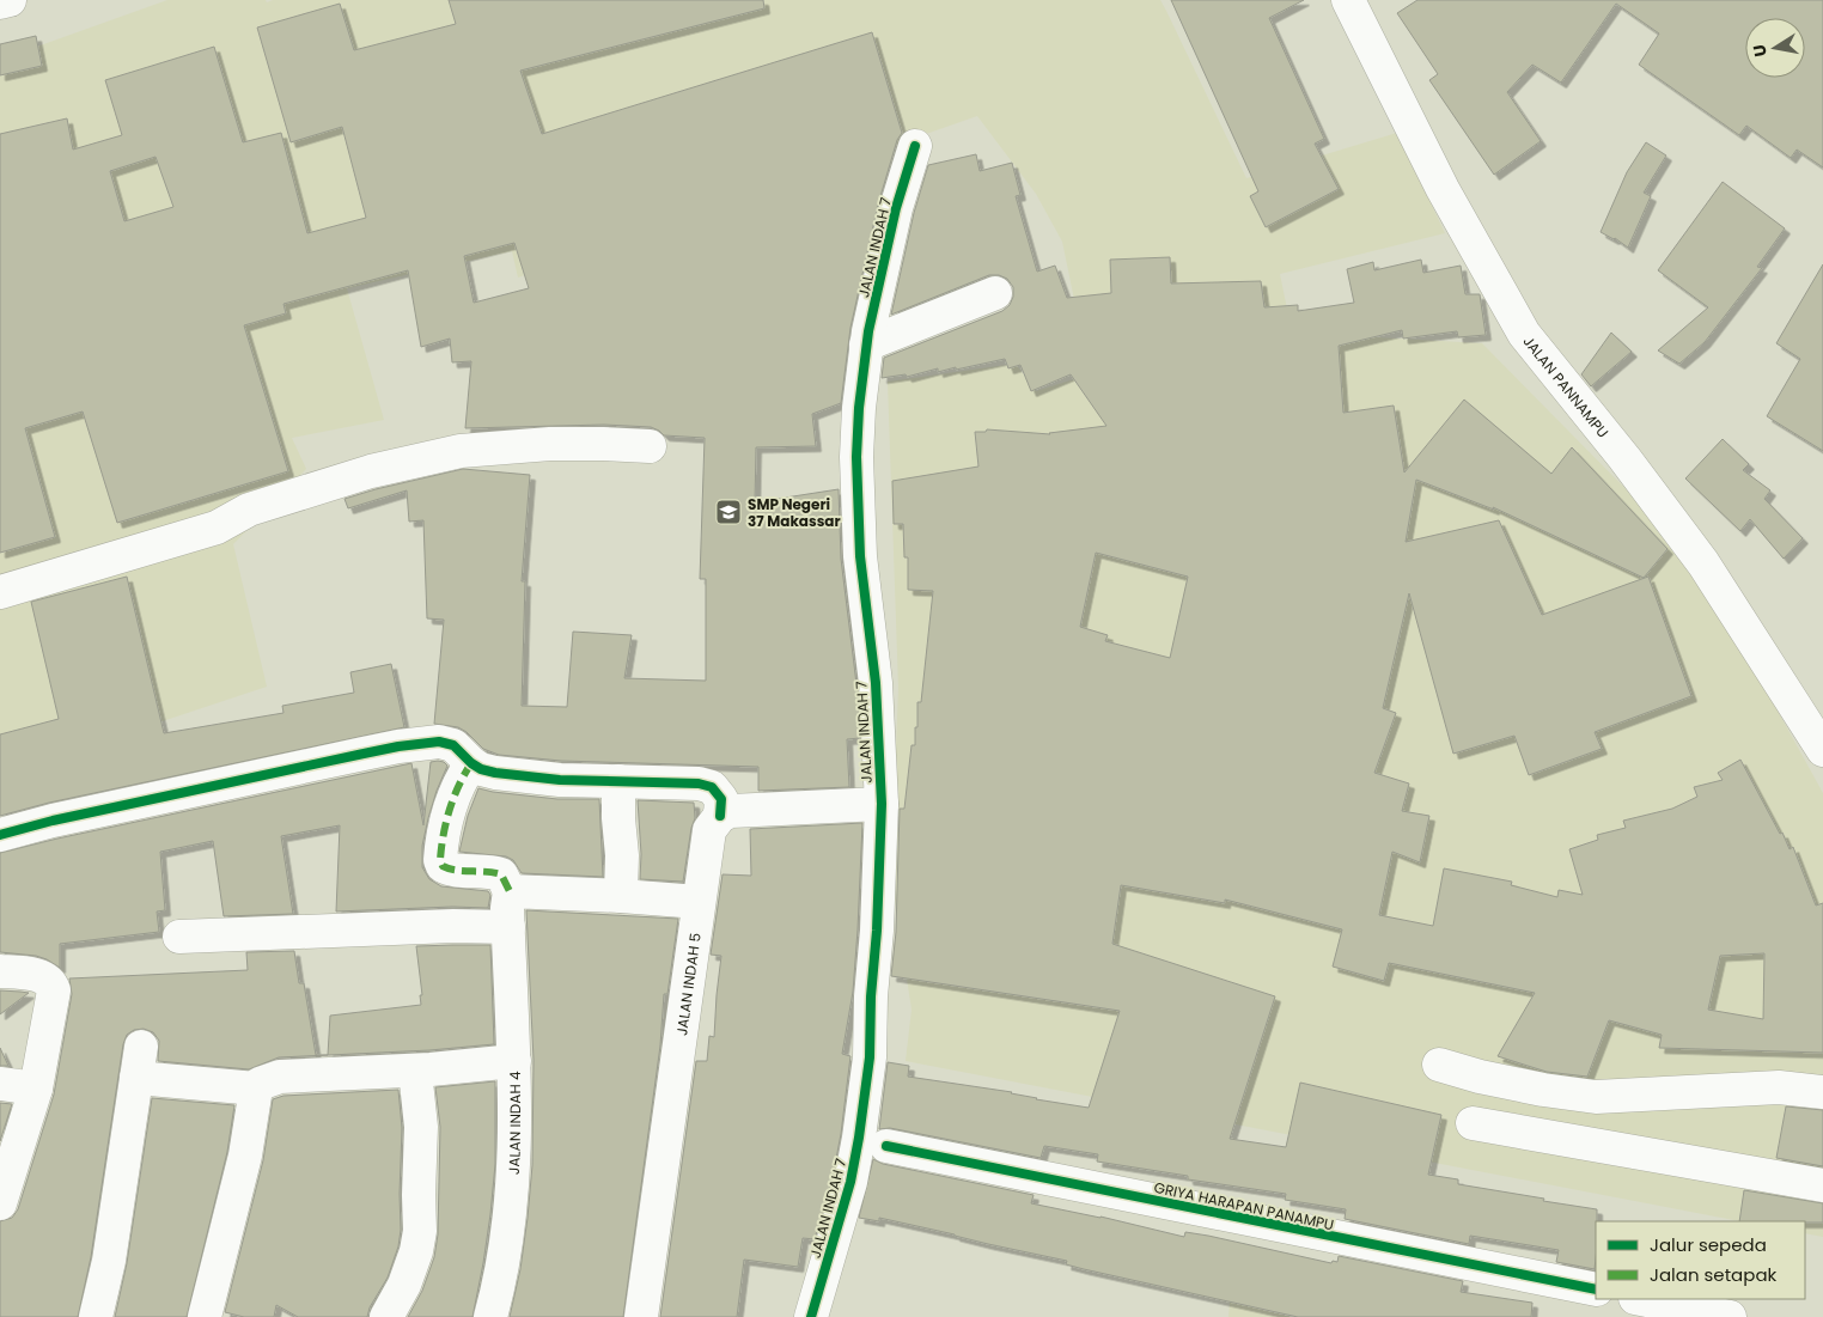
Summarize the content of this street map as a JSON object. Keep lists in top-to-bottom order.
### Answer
{
  "streets": {
    "street": [
      "JALAN INDAH 7",
      "JALAN PANNAMPU",
      "JALAN INDAH 5",
      "JALAN INDAH 4",
      "GRIYA HARAPAN PANAMPU"
    ]
  },
  "places": {
    "school or university": ["SMP Negeri 37 Makassar"]
  },
  "legend": ["Jalur sepeda", "Jalan setapak"],
  "north": "left"
}
